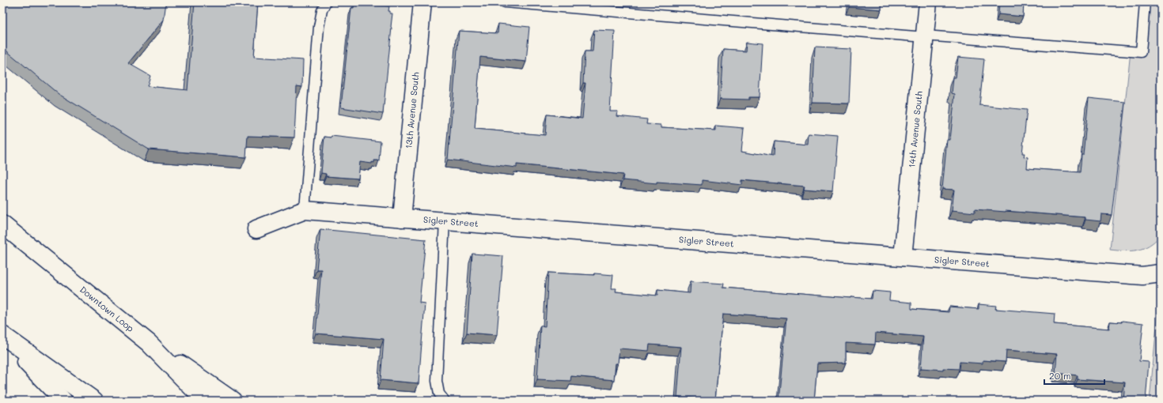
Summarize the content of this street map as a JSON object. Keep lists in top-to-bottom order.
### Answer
{
  "streets": {
    "main road": [
      "13th Avenue South",
      "14th Avenue South",
      "Sigler Street",
      "Downtown Loop"
    ]
  },
  "crossings": [
    ["13th Avenue South", "Sigler Street"],
    ["14th Avenue South", "Sigler Street"]
  ],
  "scale_bar": "20 m"
}
